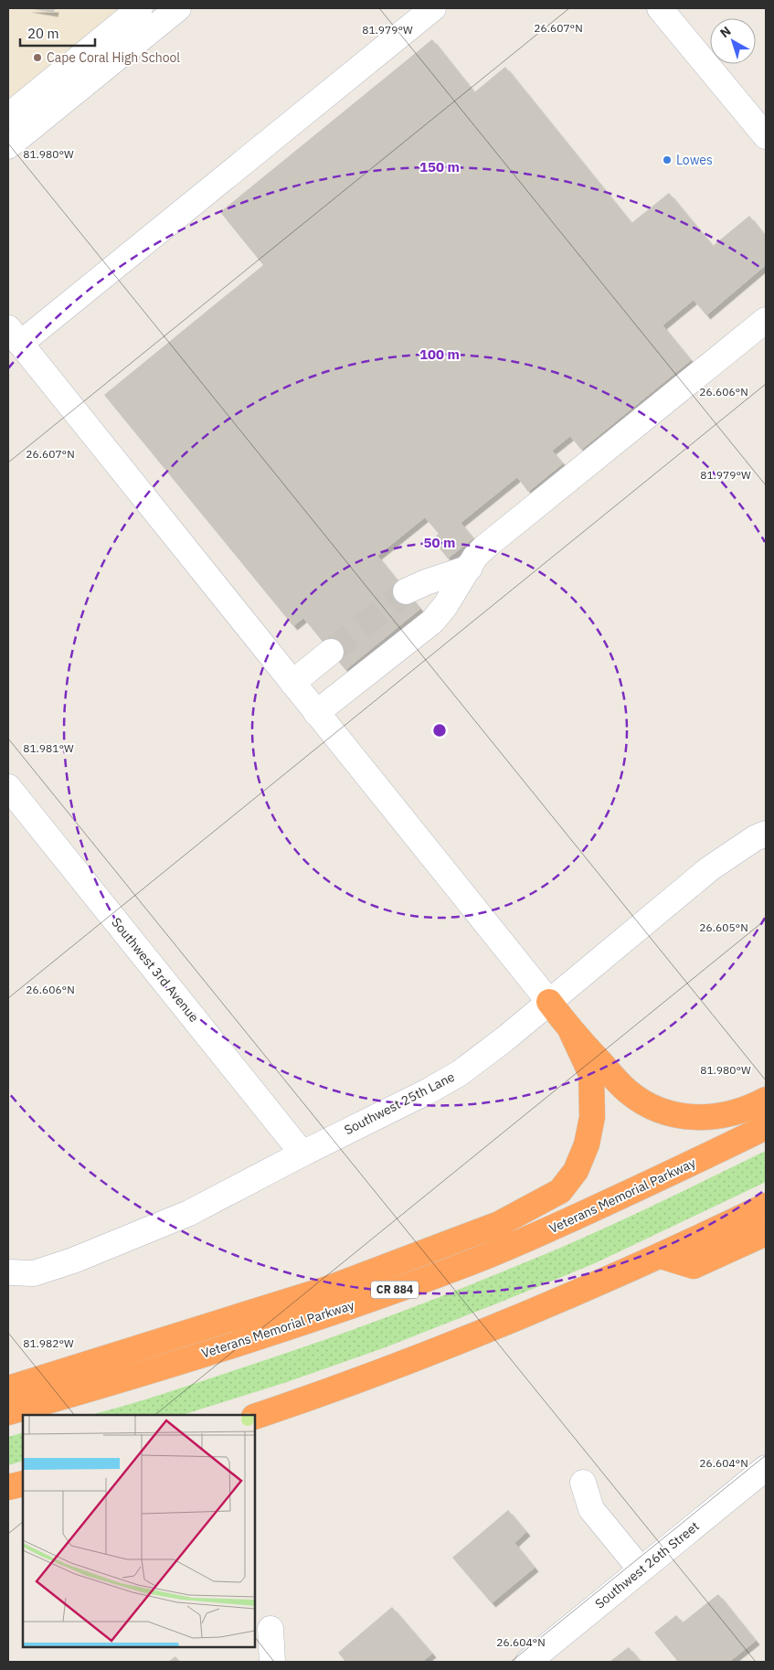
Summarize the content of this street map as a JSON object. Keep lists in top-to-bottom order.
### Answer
{
  "streets": {
    "highway": ["Veterans Memorial Parkway", "CR 884"],
    "street": ["Southwest 3rd Avenue", "Southwest 25th Lane", "Southwest 26th Street"]
  },
  "crossings": [
    ["Southwest 3rd Avenue", "Southwest 25th Lane"]
  ],
  "places": ["Cape Coral High School", "Lowes"],
  "scale_bar": "20 m",
  "north": "top left",
  "coordinates": [
    "26.607°N",
    "81.979°W",
    "81.980°W",
    "26.606°N",
    "81.981°W",
    "26.605°N",
    "81.982°W",
    "26.604°N"
  ],
  "rings": ["150 m", "100 m", "50 m"]
}
